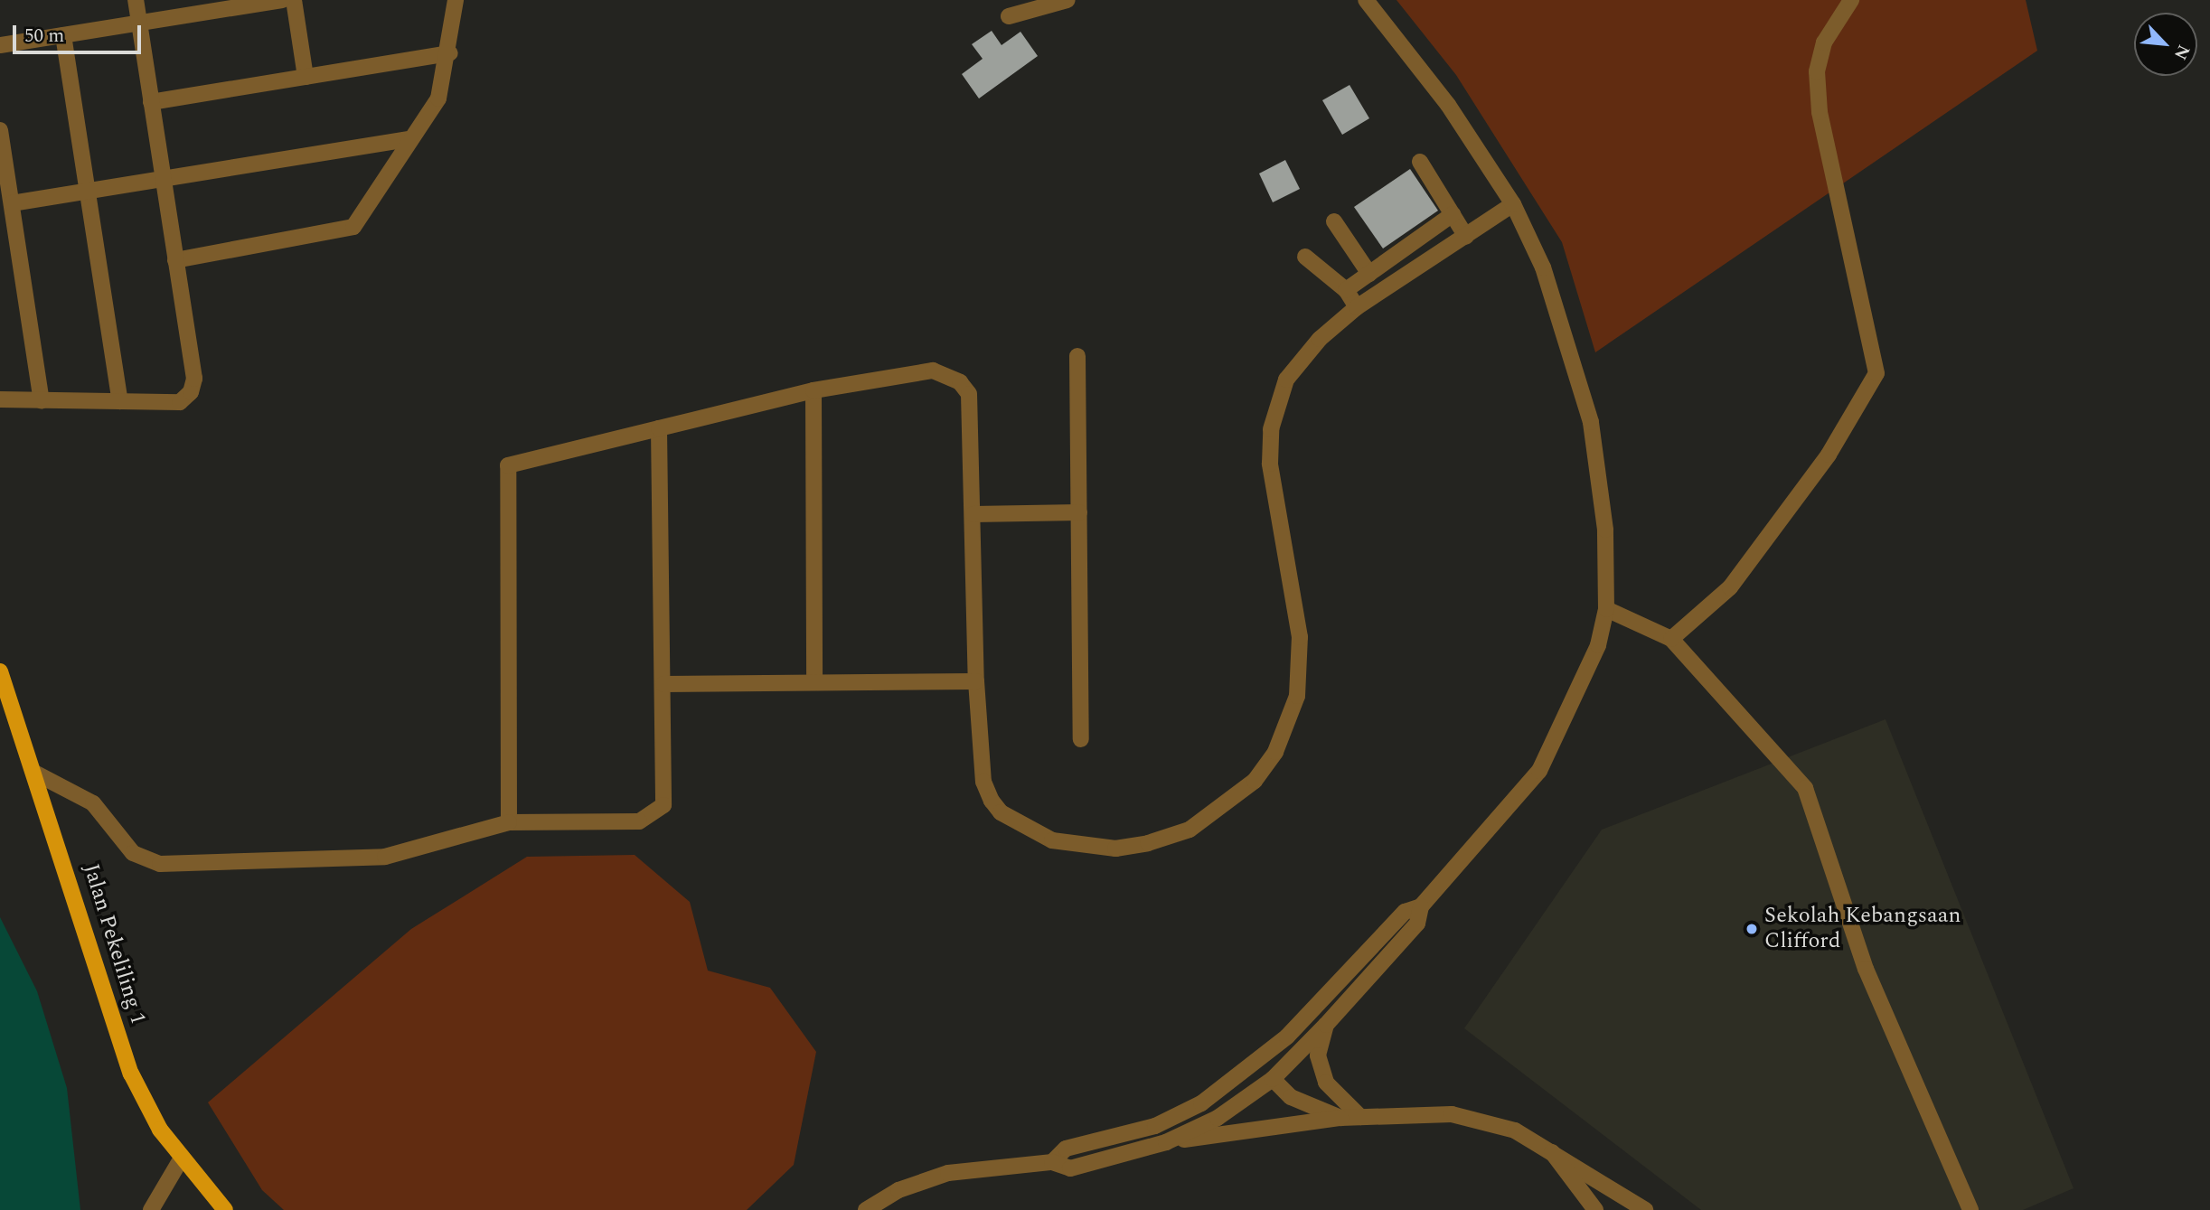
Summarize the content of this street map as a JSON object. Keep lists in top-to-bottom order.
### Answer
{
  "streets": {
    "main road": ["Jalan Pekeliling 1"]
  },
  "places": ["Sekolah Kebangsaan Clifford"],
  "scale_bar": "50 m",
  "north": "bottom right"
}
